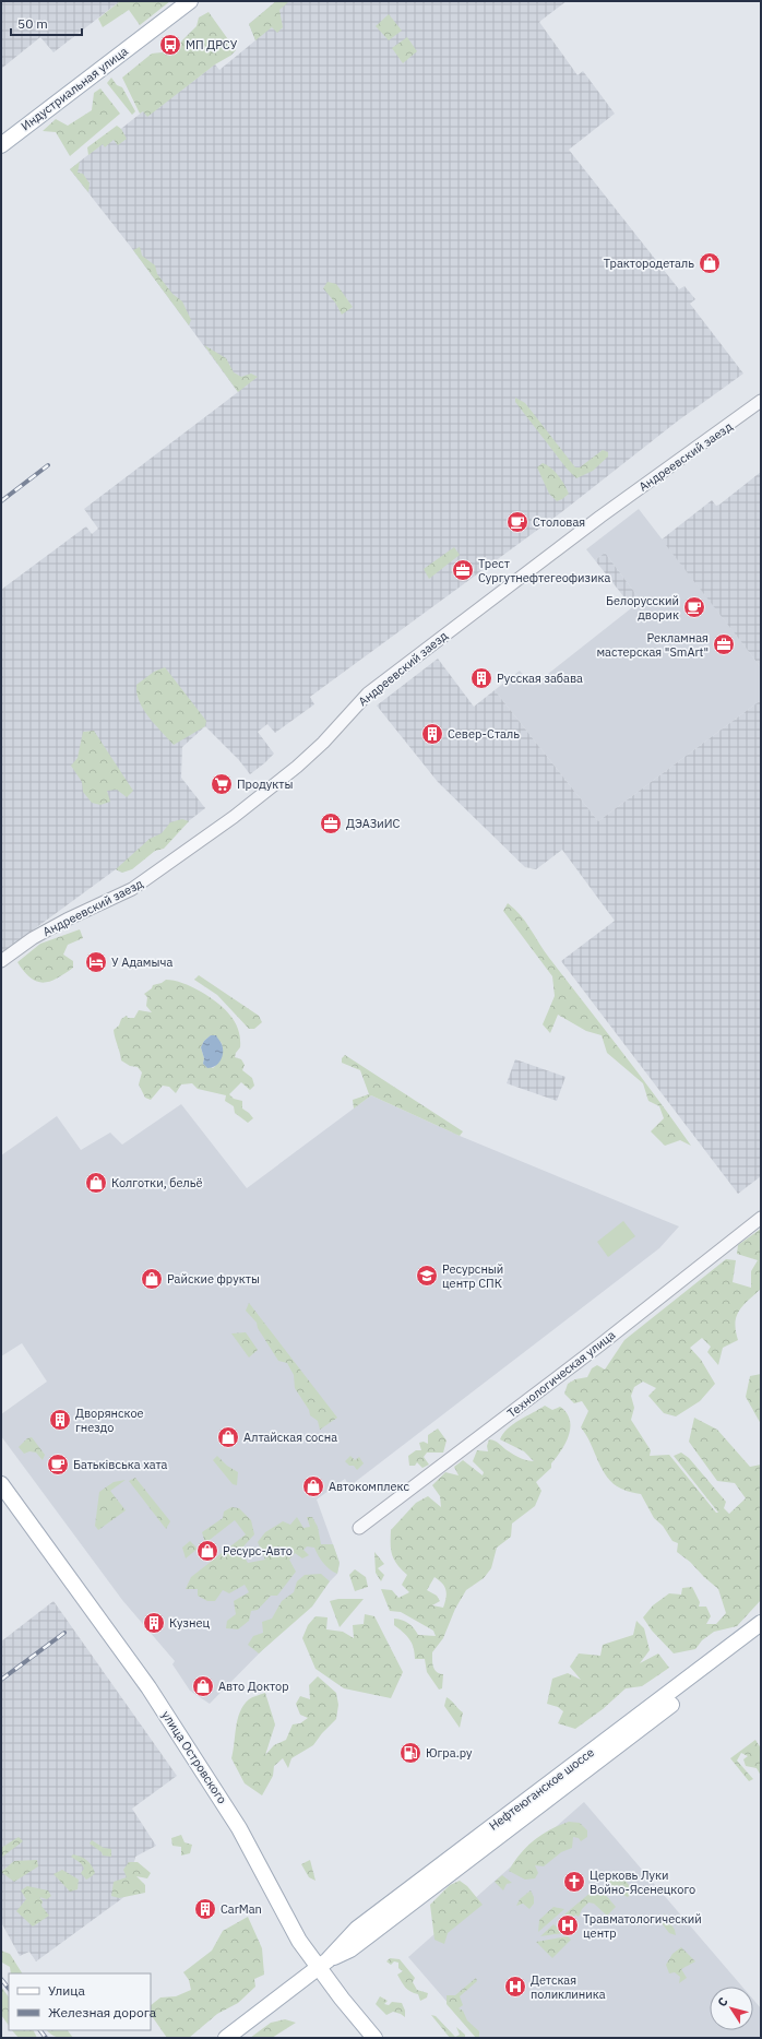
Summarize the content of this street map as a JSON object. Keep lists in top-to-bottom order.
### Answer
{
  "streets": {
    "main road": ["Индустриальная улица", "улица Островского", "Нефтеюганское шоссе"],
    "street": ["Андреевский заезд", "Технологическая улица"]
  },
  "crossings": [
    ["улица Островского", "Нефтеюганское шоссе"]
  ],
  "places": {
    "bus stop": ["МП ДРСУ"],
    "shop": [
      "Трактородеталь",
      "Колготки, бельё",
      "Райские фрукты",
      "Алтайская сосна",
      "Автокомплекс",
      "Ресурс-Авто",
      "Авто Доктор"
    ],
    "cafe": ["Столовая", "Белорусский дворик", "Батькiвська хата"],
    "office": ["Трест Сургутнефтегеофизика", "Рекламная мастерская \"SmArt\"", "ДЭАЗиИС"],
    "building": [
      "Русская забава",
      "Север-Сталь",
      "Дворянское гнездо",
      "Кузнец",
      "CarMan"
    ],
    "supermarket": ["Продукты"],
    "hotel": ["У Адамыча"],
    "school or university": ["Ресурсный центр СПК"],
    "fuel station": ["Югра.ру"],
    "church": ["Церковь Луки Войно-Ясенецкого"],
    "hospital": ["Травматологический центр", "Детская поликлиника"]
  },
  "legend": ["Улица", "Железная дорога"],
  "scale_bar": "50 m",
  "north": "top left"
}
